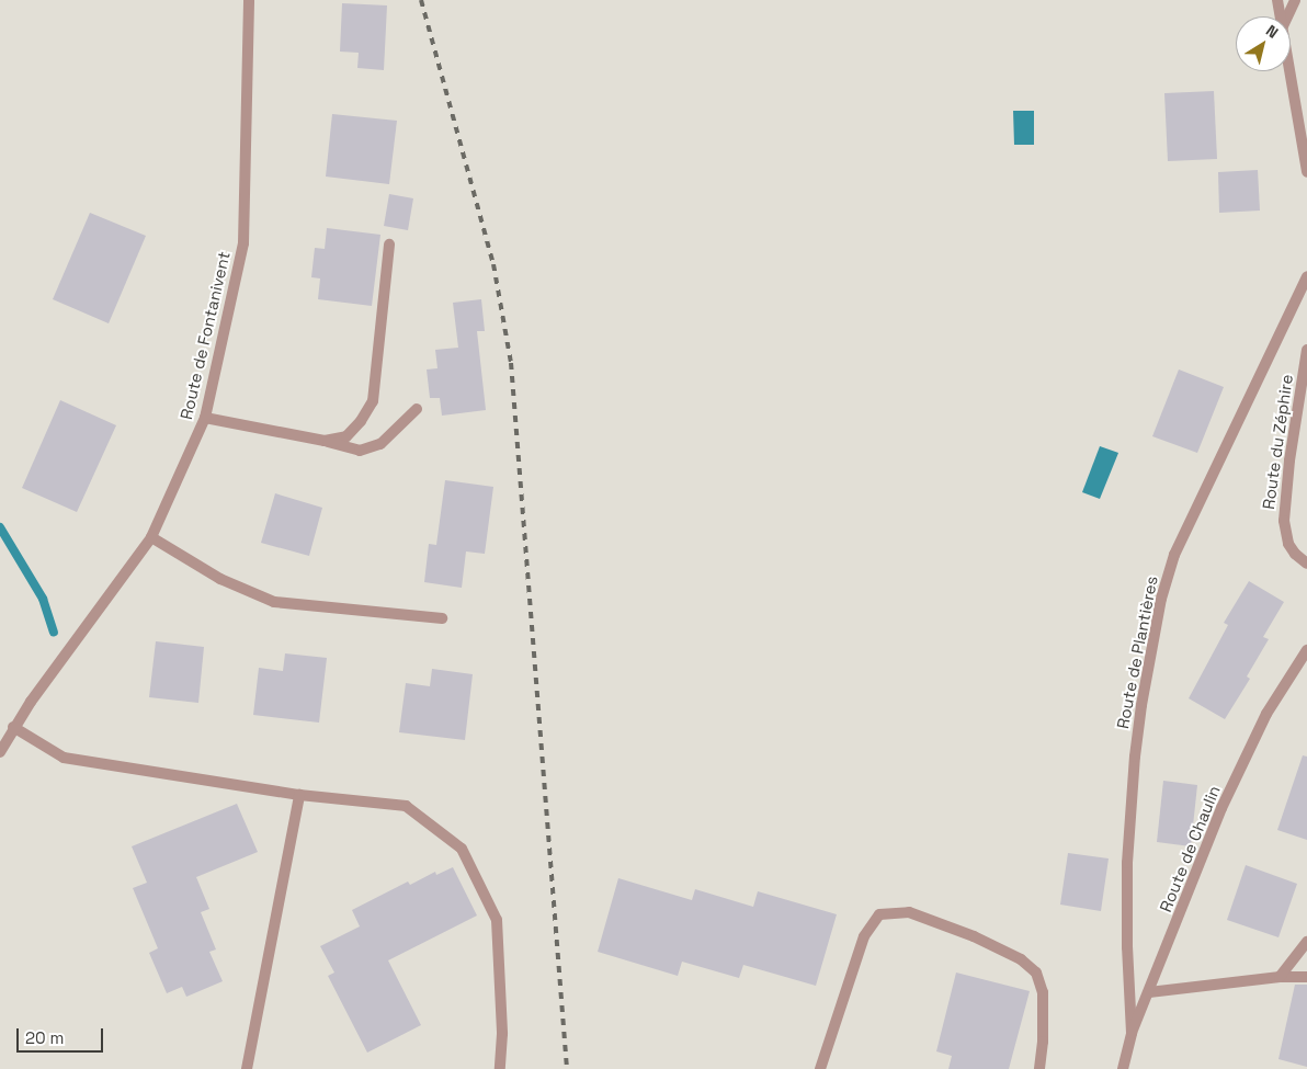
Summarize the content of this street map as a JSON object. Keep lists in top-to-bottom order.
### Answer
{
  "streets": {
    "street": [
      "Route de Fontanivent",
      "Route du Zéphire",
      "Route de Plantières",
      "Route de Chaulin"
    ]
  },
  "crossings": [
    ["Route de Plantières", "Route de Chaulin"]
  ],
  "scale_bar": "20 m",
  "north": "top right"
}
